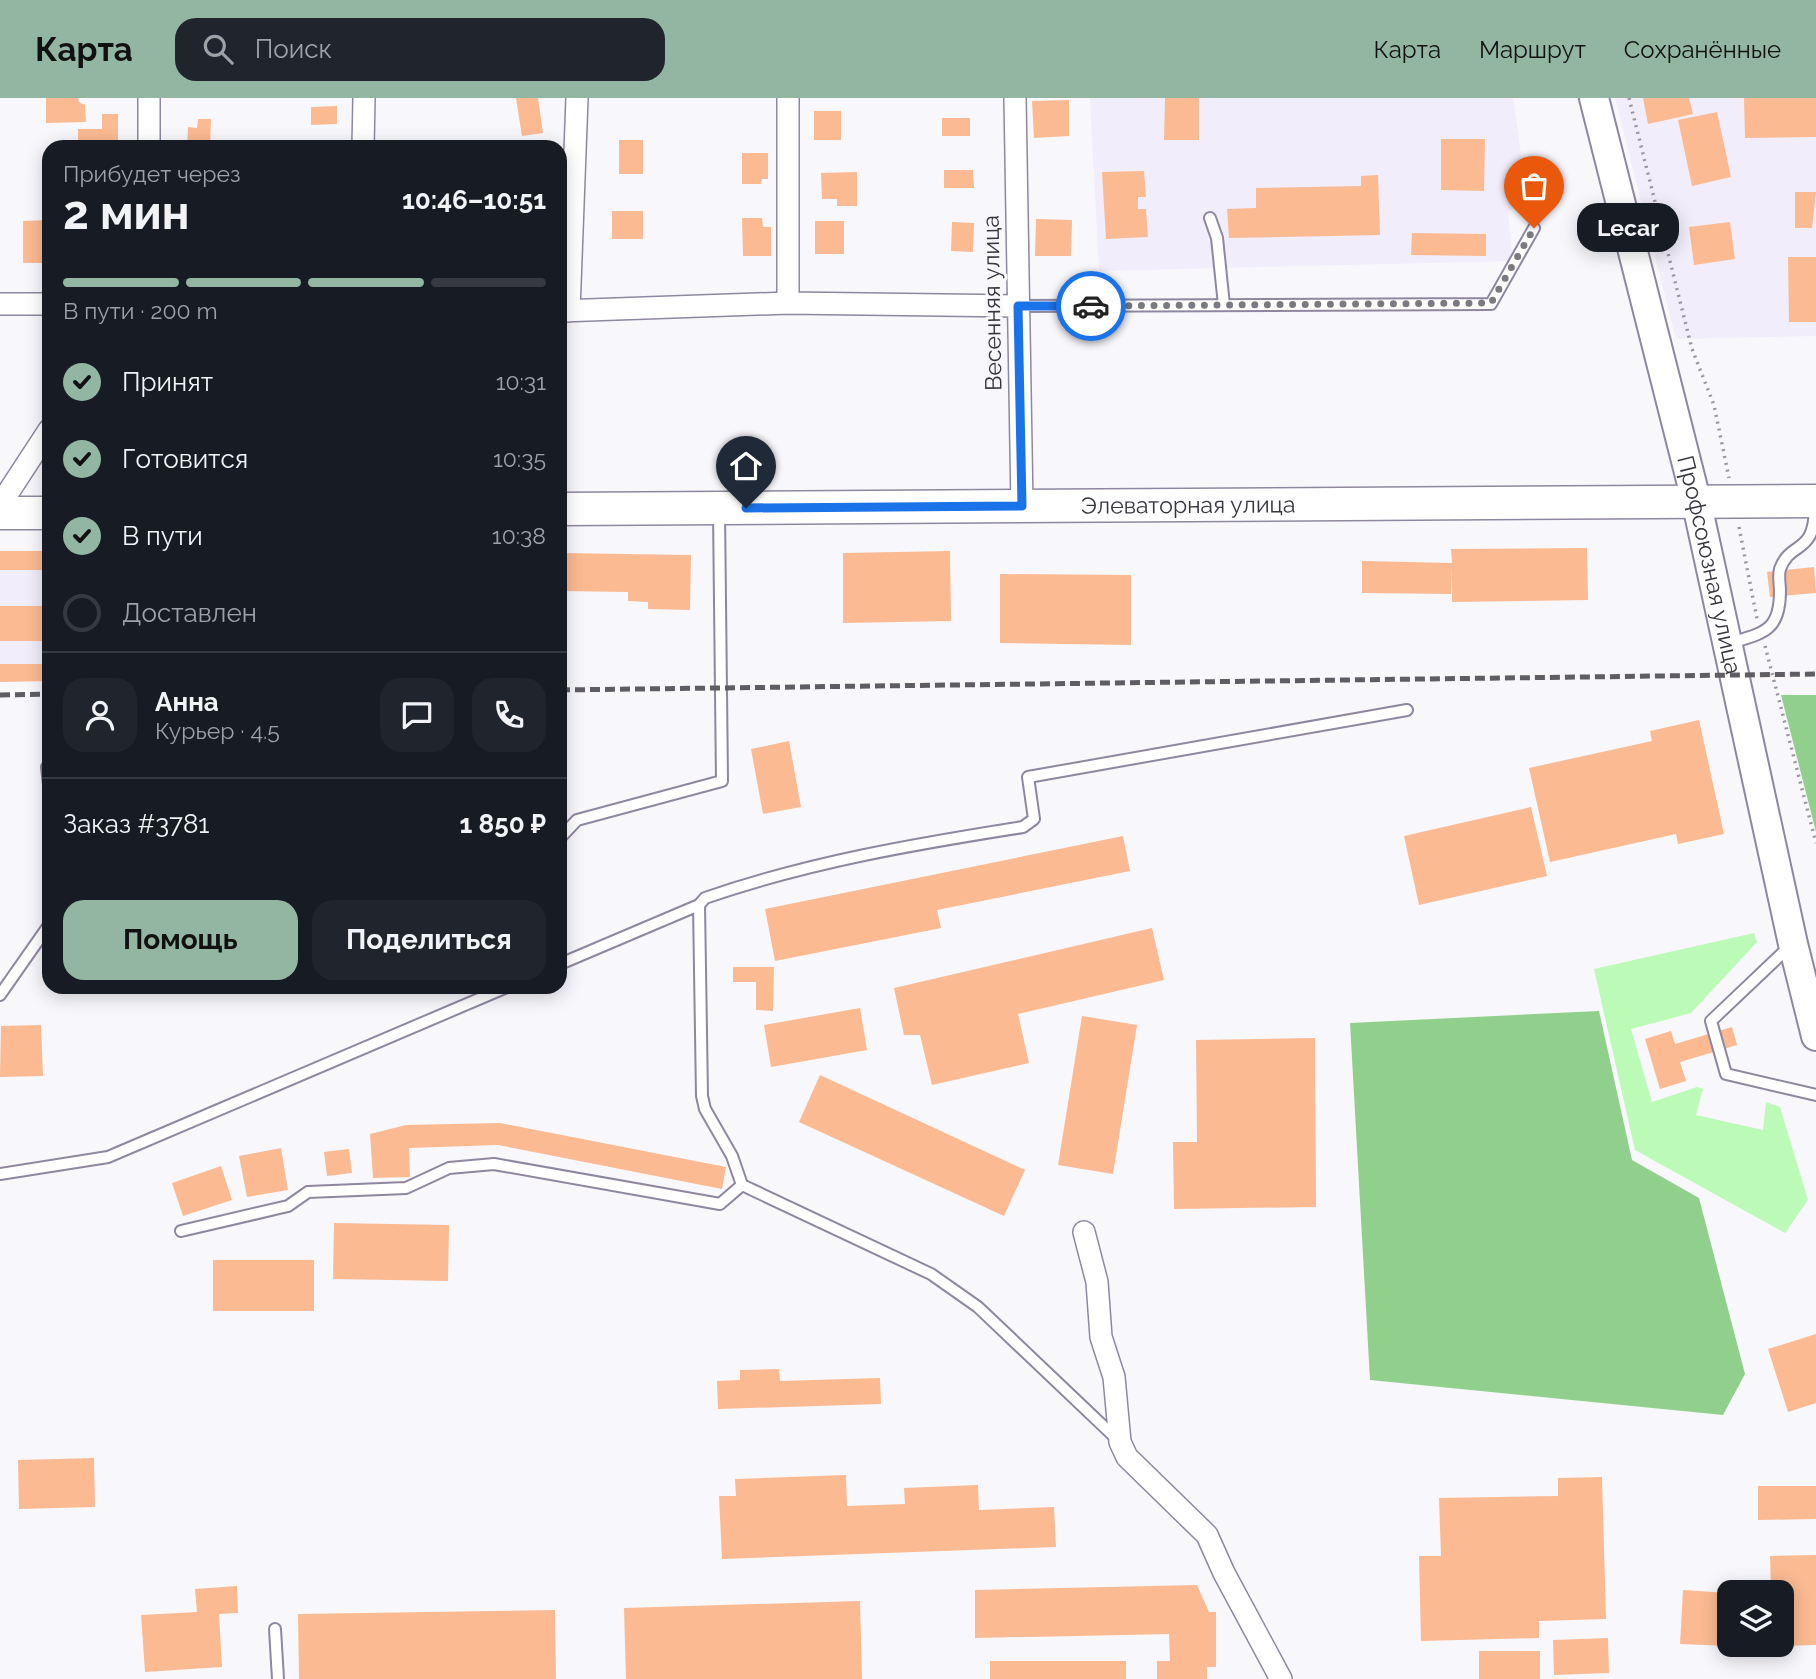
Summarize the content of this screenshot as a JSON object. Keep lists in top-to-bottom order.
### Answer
{
  "streets": {
    "main road": ["Элеваторная улица", "Профсоюзная улица"],
    "street": ["Весенняя улица"]
  },
  "crossings": [
    ["Весенняя улица", "Элеваторная улица"],
    ["Элеваторная улица", "Профсоюзная улица"]
  ],
  "places": ["Lecar"],
  "page": {
    "header": "Карта",
    "search": "Поиск",
    "nav": ["Карта", "Маршрут", "Сохранённые"],
    "heading": ["2 мин", "Прибудет через", "10:46–10:51"],
    "panel": [
      "Анна",
      "Курьер · 4.5",
      "Заказ #3781",
      "1 850 ₽"
    ],
    "bubble": "Lecar",
    "bar": "В пути · 200 m",
    "list": [
      ["Принят", "10:31"],
      ["Готовится", "10:35"],
      ["В пути", "10:38"],
      "Доставлен"
    ],
    "buttons": ["Помощь", "Поделиться"]
  }
}
